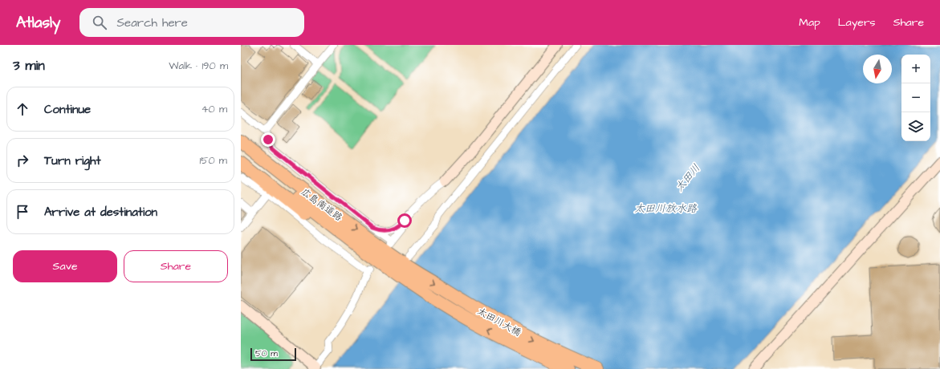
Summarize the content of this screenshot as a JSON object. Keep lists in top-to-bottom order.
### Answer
{
  "streets": {
    "highway": ["広島南道路", "太田川大橋"]
  },
  "crossings": [
    ["広島南道路", "太田川大橋"]
  ],
  "water": ["太田川", "太田川放水路"],
  "scale_bar": "50 m",
  "north": "bottom",
  "page": {
    "header": "Atlasly",
    "search": "Search here",
    "nav": ["Map", "Layers", "Share"],
    "heading": ["3 min", "Walk · 190 m"],
    "map_buttons": ["+", "−"],
    "list": [
      ["Continue", "40 m"],
      ["Turn right", "150 m"],
      "Arrive at destination"
    ],
    "buttons": ["Save", "Share"],
    "scale": "50 m"
  }
}
